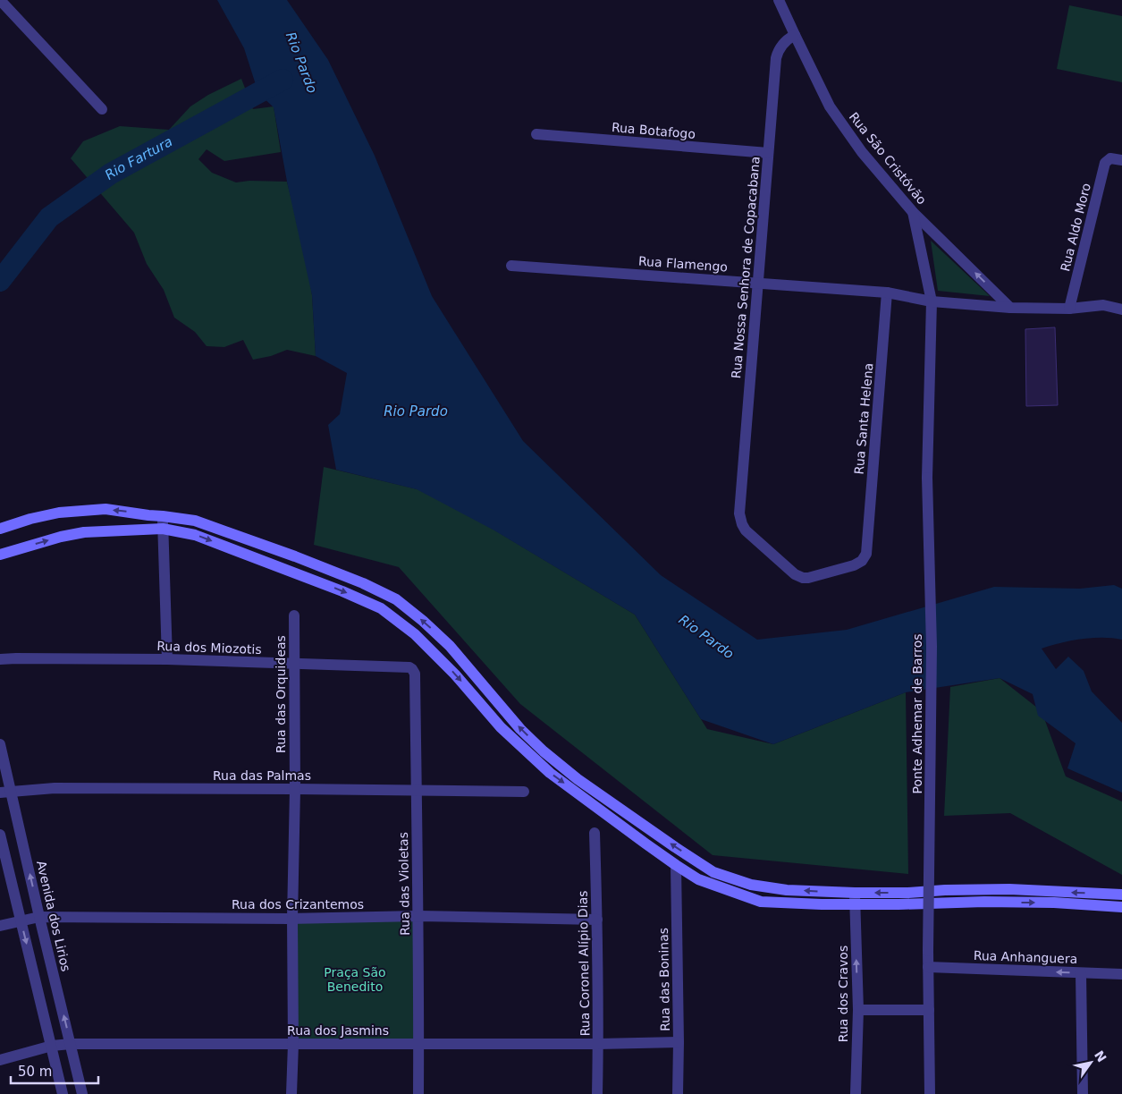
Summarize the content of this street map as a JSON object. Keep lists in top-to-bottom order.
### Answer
{
  "streets": {
    "street": [
      "Rua Botafogo",
      "Rua São Cristóvão",
      "Rua Aldo Moro",
      "Rua Flamengo",
      "Rua Nossa Senhora de Copacabana",
      "Rua Santa Helena",
      "Rua dos Miozotis",
      "Rua das Orquideas",
      "Ponte Adhemar de Barros",
      "Rua das Palmas",
      "Rua das Violetas",
      "Rua dos Crizantemos",
      "Avenida dos Lirios",
      "Rua Anhanguera",
      "Rua Coronel Alípio Dias",
      "Rua das Boninas",
      "Rua dos Cravos",
      "Rua dos Jasmins"
    ]
  },
  "crossings": [
    ["Rua Botafogo", "Rua Nossa Senhora de Copacabana"],
    ["Rua São Cristóvão", "Rua Flamengo"],
    ["Rua São Cristóvão", "Rua Nossa Senhora de Copacabana"],
    ["Rua São Cristóvão", "Ponte Adhemar de Barros"],
    ["Rua Aldo Moro", "Rua Flamengo"],
    ["Rua Flamengo", "Rua Nossa Senhora de Copacabana"],
    ["Rua Flamengo", "Rua Santa Helena"],
    ["Rua Flamengo", "Ponte Adhemar de Barros"],
    ["Rua Nossa Senhora de Copacabana", "Rua Santa Helena"],
    ["Rua dos Miozotis", "Rua das Orquideas"],
    ["Rua dos Miozotis", "Rua das Violetas"],
    ["Rua das Orquideas", "Rua das Palmas"],
    ["Rua das Orquideas", "Rua dos Crizantemos"],
    ["Rua das Orquideas", "Rua dos Jasmins"],
    ["Ponte Adhemar de Barros", "Rua Anhanguera"],
    ["Rua das Palmas", "Rua das Violetas"],
    ["Rua das Palmas", "Avenida dos Lirios"],
    ["Rua das Violetas", "Rua dos Crizantemos"],
    ["Rua das Violetas", "Rua dos Jasmins"],
    ["Rua dos Crizantemos", "Avenida dos Lirios"],
    ["Rua dos Crizantemos", "Rua Coronel Alípio Dias"],
    ["Avenida dos Lirios", "Rua dos Jasmins"],
    ["Rua Coronel Alípio Dias", "Rua dos Jasmins"],
    ["Rua das Boninas", "Rua dos Jasmins"]
  ],
  "one_way": ["Rua São Cristóvão", "Rua Anhanguera", "Rua dos Cravos"],
  "water": ["Rio Pardo", "Rio Fartura"],
  "parks": ["Praça São Benedito"],
  "scale_bar": "50 m",
  "north": "top right"
}
